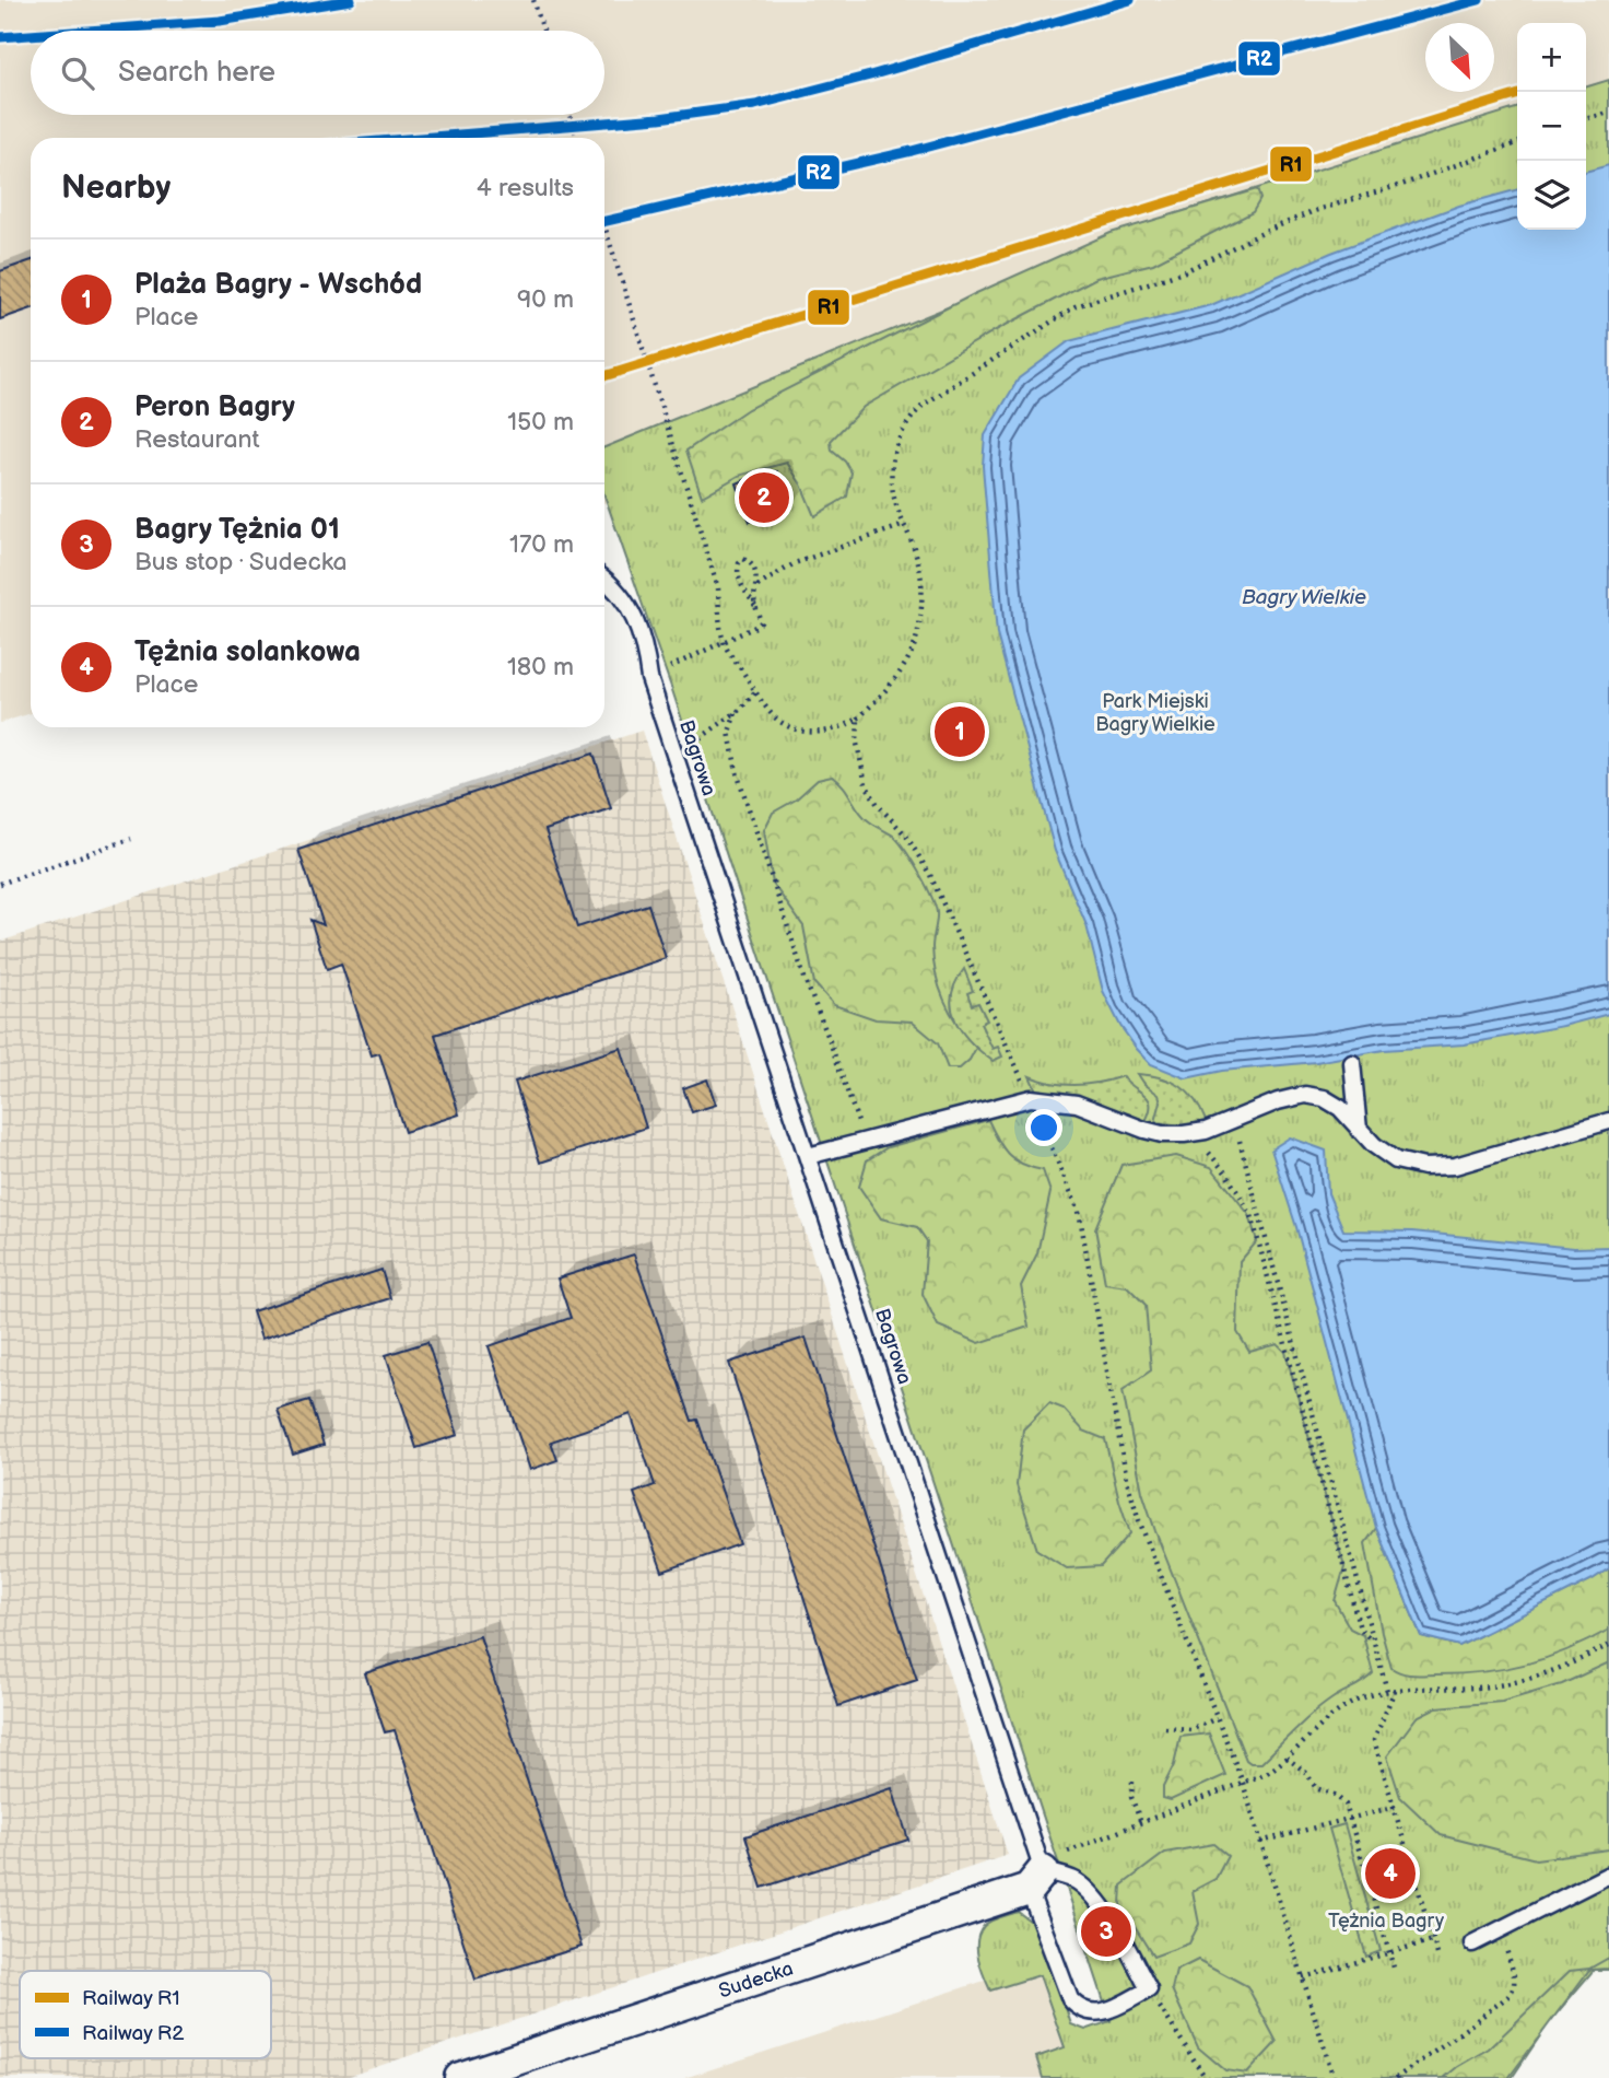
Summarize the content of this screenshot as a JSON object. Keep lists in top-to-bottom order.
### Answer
{
  "streets": {
    "street": ["Sudecka"],
    "lane": ["Bagrowa"]
  },
  "crossings": [
    ["Bagrowa", "Sudecka"]
  ],
  "water": ["Bagry Wielkie"],
  "parks": ["Park Miejski Bagry Wielkie", "Tężnia Bagry"],
  "lines": ["rail line R2", "rail line R1"],
  "legend": ["Railway R1", "Railway R2"],
  "north": "bottom right",
  "page": {
    "map_buttons": ["+", "−"],
    "search": "Search here",
    "heading": ["Nearby", "4 results"],
    "list": [
      {
        "mark": "1",
        "name": "Plaża Bagry - Wschód",
        "note": "Place",
        "value": "90 m"
      },
      {
        "mark": "2",
        "name": "Peron Bagry",
        "note": "Restaurant",
        "value": "150 m"
      },
      {
        "mark": "3",
        "name": "Bagry Tężnia 01",
        "note": "Bus stop · Sudecka",
        "value": "170 m"
      },
      {
        "mark": "4",
        "name": "Tężnia solankowa",
        "note": "Place",
        "value": "180 m"
      }
    ],
    "pins": [
      "2",
      "1",
      "4",
      "3"
    ]
  }
}
